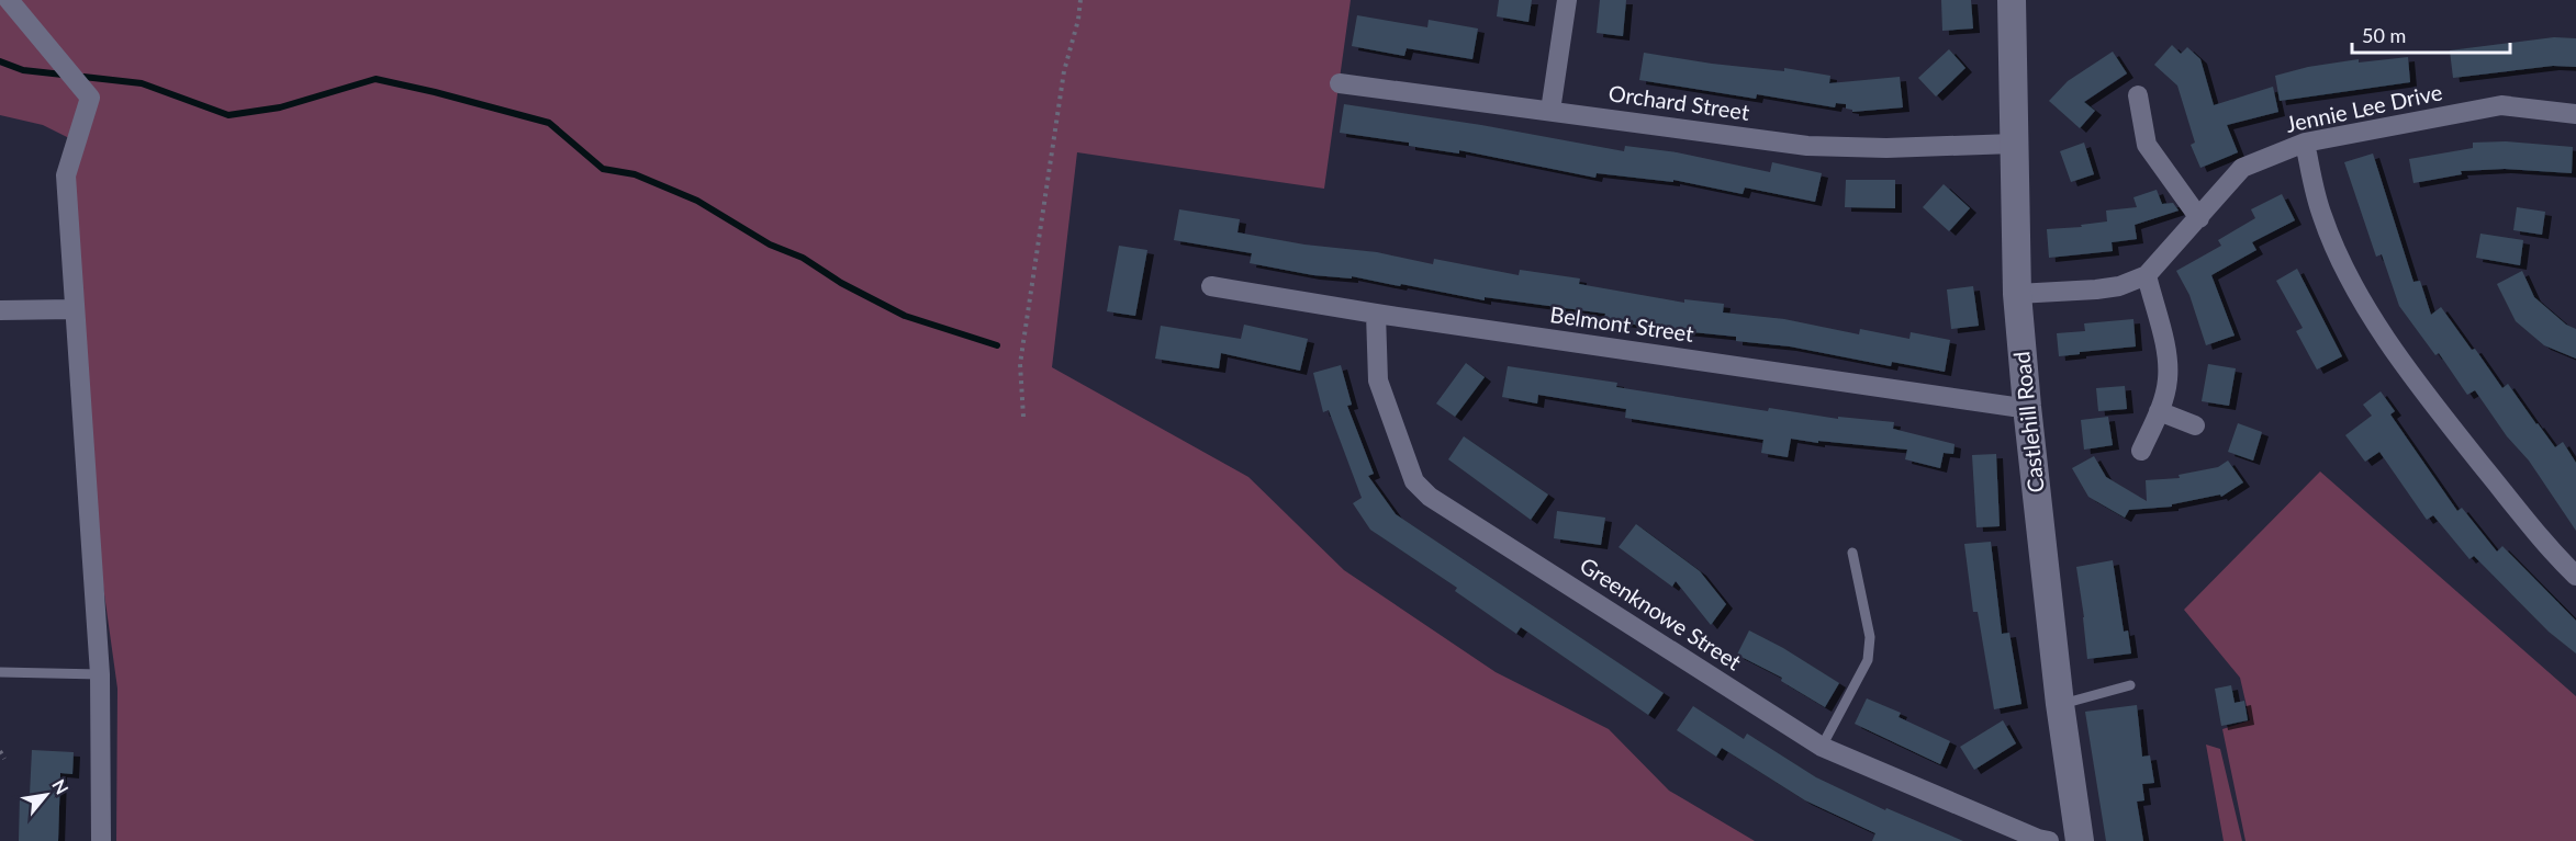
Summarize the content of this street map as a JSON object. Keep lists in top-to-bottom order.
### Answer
{
  "streets": {
    "main road": ["Castlehill Road"],
    "street": [
      "Orchard Street",
      "Jennie Lee Drive",
      "Belmont Street",
      "Greenknowe Street"
    ]
  },
  "crossings": [
    ["Orchard Street", "Castlehill Road"],
    ["Jennie Lee Drive", "Castlehill Road"],
    ["Belmont Street", "Castlehill Road"],
    ["Belmont Street", "Greenknowe Street"]
  ],
  "scale_bar": "50 m",
  "north": "top right"
}
